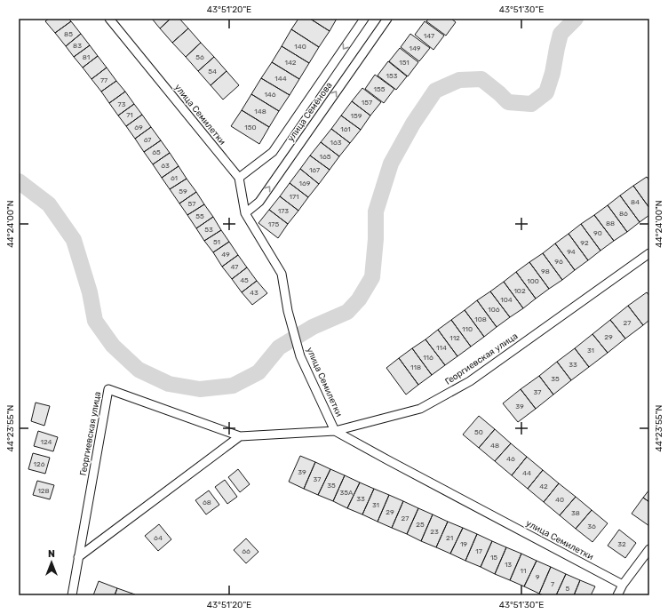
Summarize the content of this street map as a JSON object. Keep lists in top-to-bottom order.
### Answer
{
  "streets": {
    "street": ["улица Семёнова", "улица Семилетки", "Георгиевская улица"]
  },
  "crossings": [
    ["улица Семёнова", "улица Семилетки"],
    ["улица Семилетки", "Георгиевская улица"]
  ],
  "house_numbers": [
    "85",
    "147",
    "83",
    "140",
    "149",
    "81",
    "56",
    "142",
    "151",
    "54",
    "153",
    "144",
    "77",
    "155",
    "146",
    "157",
    "73",
    "148",
    "71",
    "159",
    "69",
    "150",
    "161",
    "67",
    "163",
    "65",
    "165",
    "63",
    "167",
    "61",
    "169",
    "59",
    "171",
    "84",
    "57",
    "173",
    "86",
    "55",
    "88",
    "175",
    "53",
    "90",
    "51",
    "92",
    "94",
    "49",
    "96",
    "47",
    "98",
    "45",
    "100",
    "102",
    "43",
    "104",
    "106",
    "108",
    "27",
    "110",
    "29",
    "112",
    "114",
    "31",
    "116",
    "33",
    "118",
    "35",
    "37",
    "39",
    "50",
    "124",
    "48",
    "46",
    "126",
    "39",
    "44",
    "37",
    "35",
    "42",
    "128",
    "35А",
    "33",
    "40",
    "68",
    "31",
    "29",
    "38",
    "27",
    "25",
    "36",
    "23",
    "64",
    "21",
    "19",
    "32",
    "66",
    "17",
    "15",
    "13",
    "11",
    "9",
    "7",
    "5"
  ],
  "north": "top",
  "coordinates": [
    "43°51'20\"E",
    "43°51'30\"E",
    "44°24'00\"N",
    "44°23'55\"N"
  ]
}
